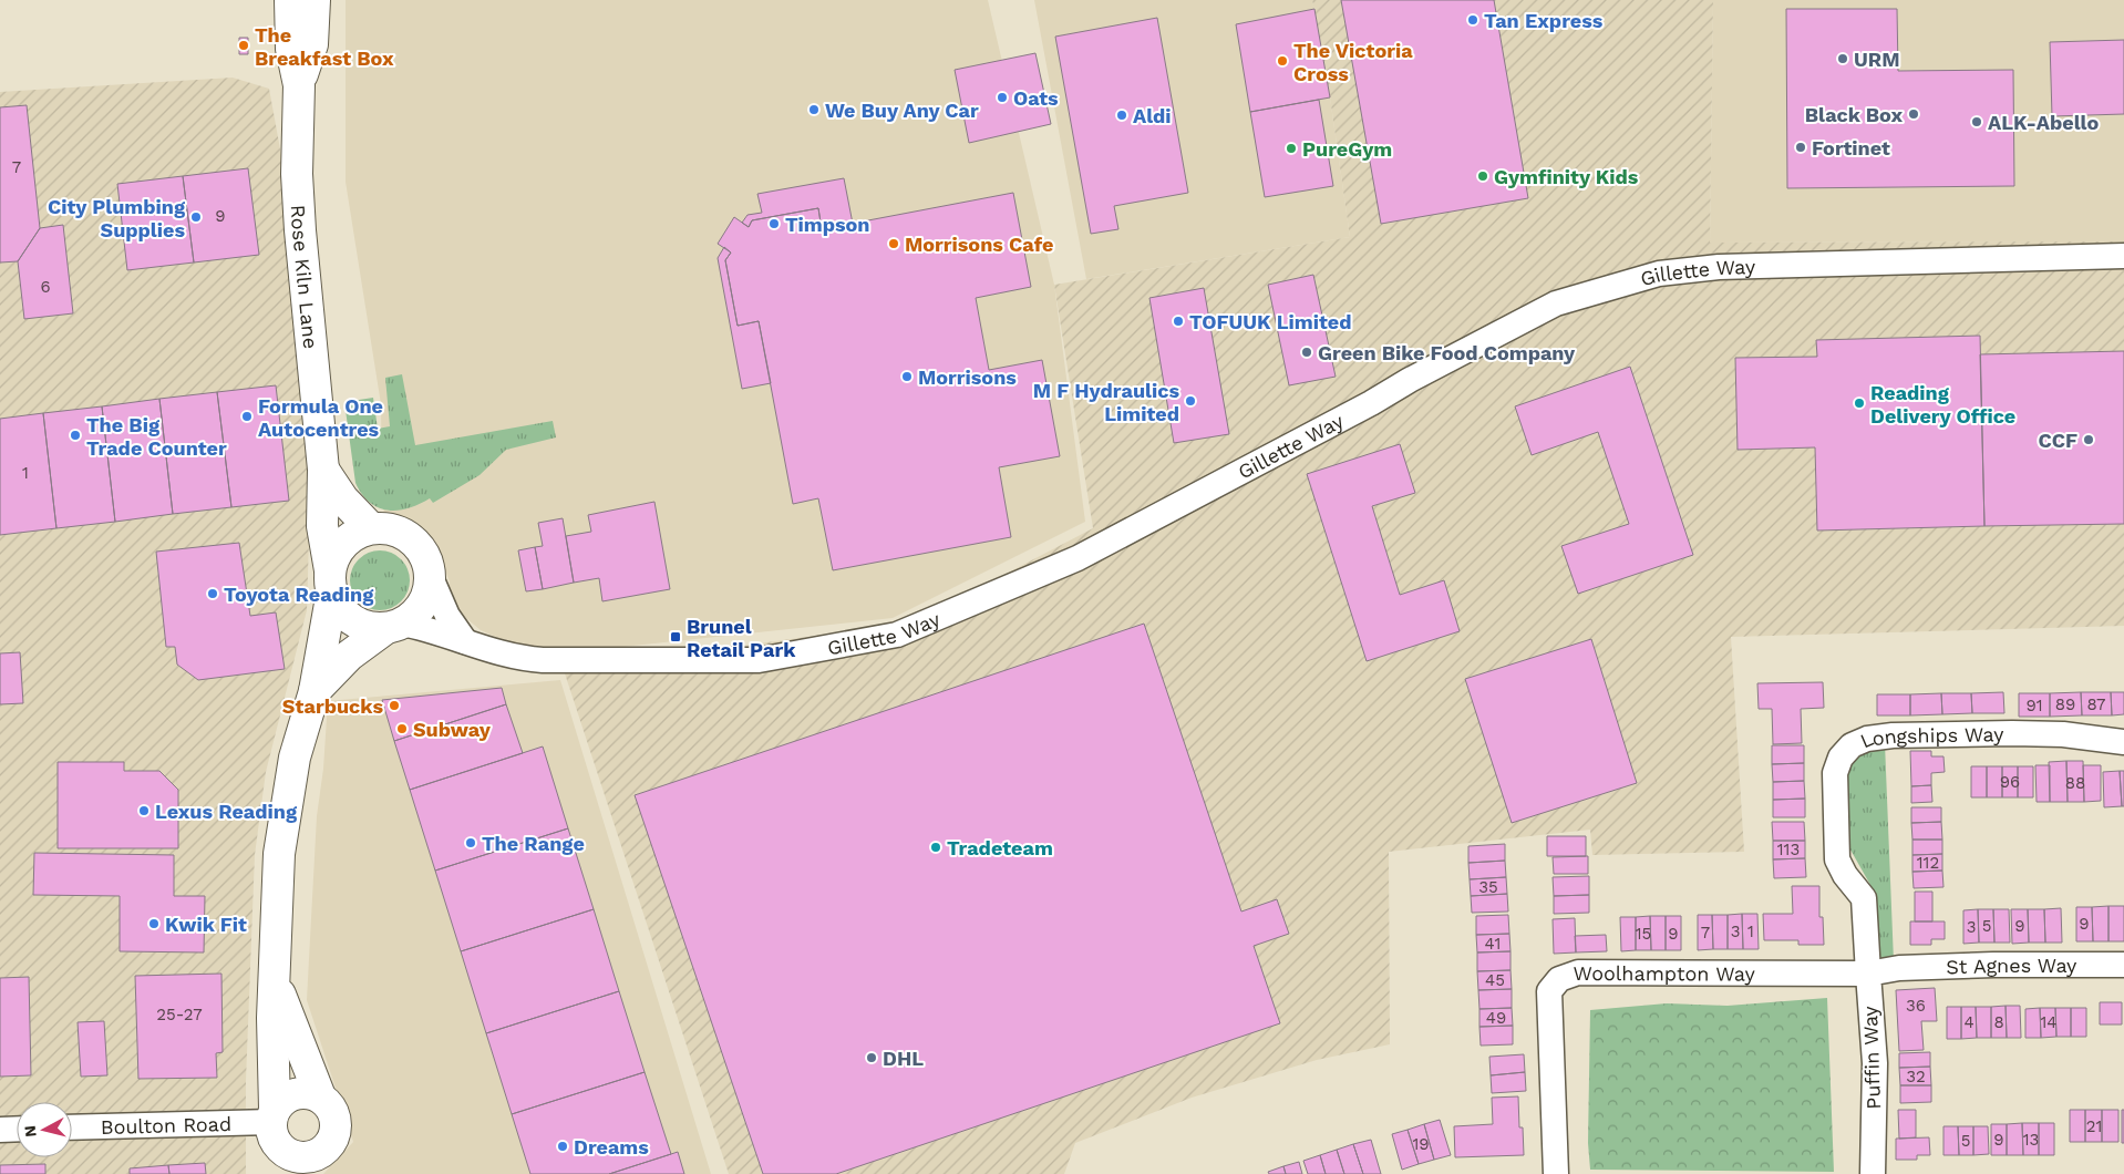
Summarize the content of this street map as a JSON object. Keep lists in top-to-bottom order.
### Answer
{
  "streets": {
    "street": [
      "Gillette Way",
      "Rose Kiln Lane",
      "Longships Way",
      "St Agnes Way",
      "Woolhampton Way",
      "Puffin Way",
      "Boulton Road"
    ]
  },
  "crossings": [
    ["Gillette Way", "Rose Kiln Lane"],
    ["Rose Kiln Lane", "Boulton Road"],
    ["Longships Way", "St Agnes Way"],
    ["Longships Way", "Woolhampton Way"],
    ["Longships Way", "Puffin Way"],
    ["St Agnes Way", "Woolhampton Way"],
    ["St Agnes Way", "Puffin Way"],
    ["Woolhampton Way", "Puffin Way"]
  ],
  "places": {
    "other": [
      "Tan Express",
      "The Breakfast Box",
      "URM",
      "The Victoria Cross",
      "Oats",
      "We Buy Any Car",
      "Black Box",
      "Aldi",
      "ALK-Abello",
      "Fortinet",
      "PureGym",
      "Gymfinity Kids",
      "City Plumbing Supplies",
      "Timpson",
      "Morrisons Cafe",
      "TOFUUK Limited",
      "Green Bike Food Company",
      "Morrisons",
      "M F Hydraulics Limited",
      "Reading Delivery Office",
      "Formula One Autocentres",
      "The Big Trade Counter",
      "CCF",
      "Toyota Reading",
      "Starbucks",
      "Subway",
      "Lexus Reading",
      "The Range",
      "Tradeteam",
      "Kwik Fit",
      "DHL",
      "Dreams"
    ],
    "transit": ["Brunel Retail Park"]
  },
  "house_numbers": [
    "7",
    "9",
    "6",
    "1",
    "89",
    "87",
    "91",
    "96",
    "88",
    "113",
    "112",
    "35",
    "9",
    "5",
    "9",
    "3",
    "3",
    "1",
    "7",
    "15",
    "9",
    "41",
    "45",
    "36",
    "25-27",
    "49",
    "4",
    "8",
    "14",
    "32",
    "21",
    "9",
    "13",
    "5",
    "19"
  ],
  "north": "left"
}
